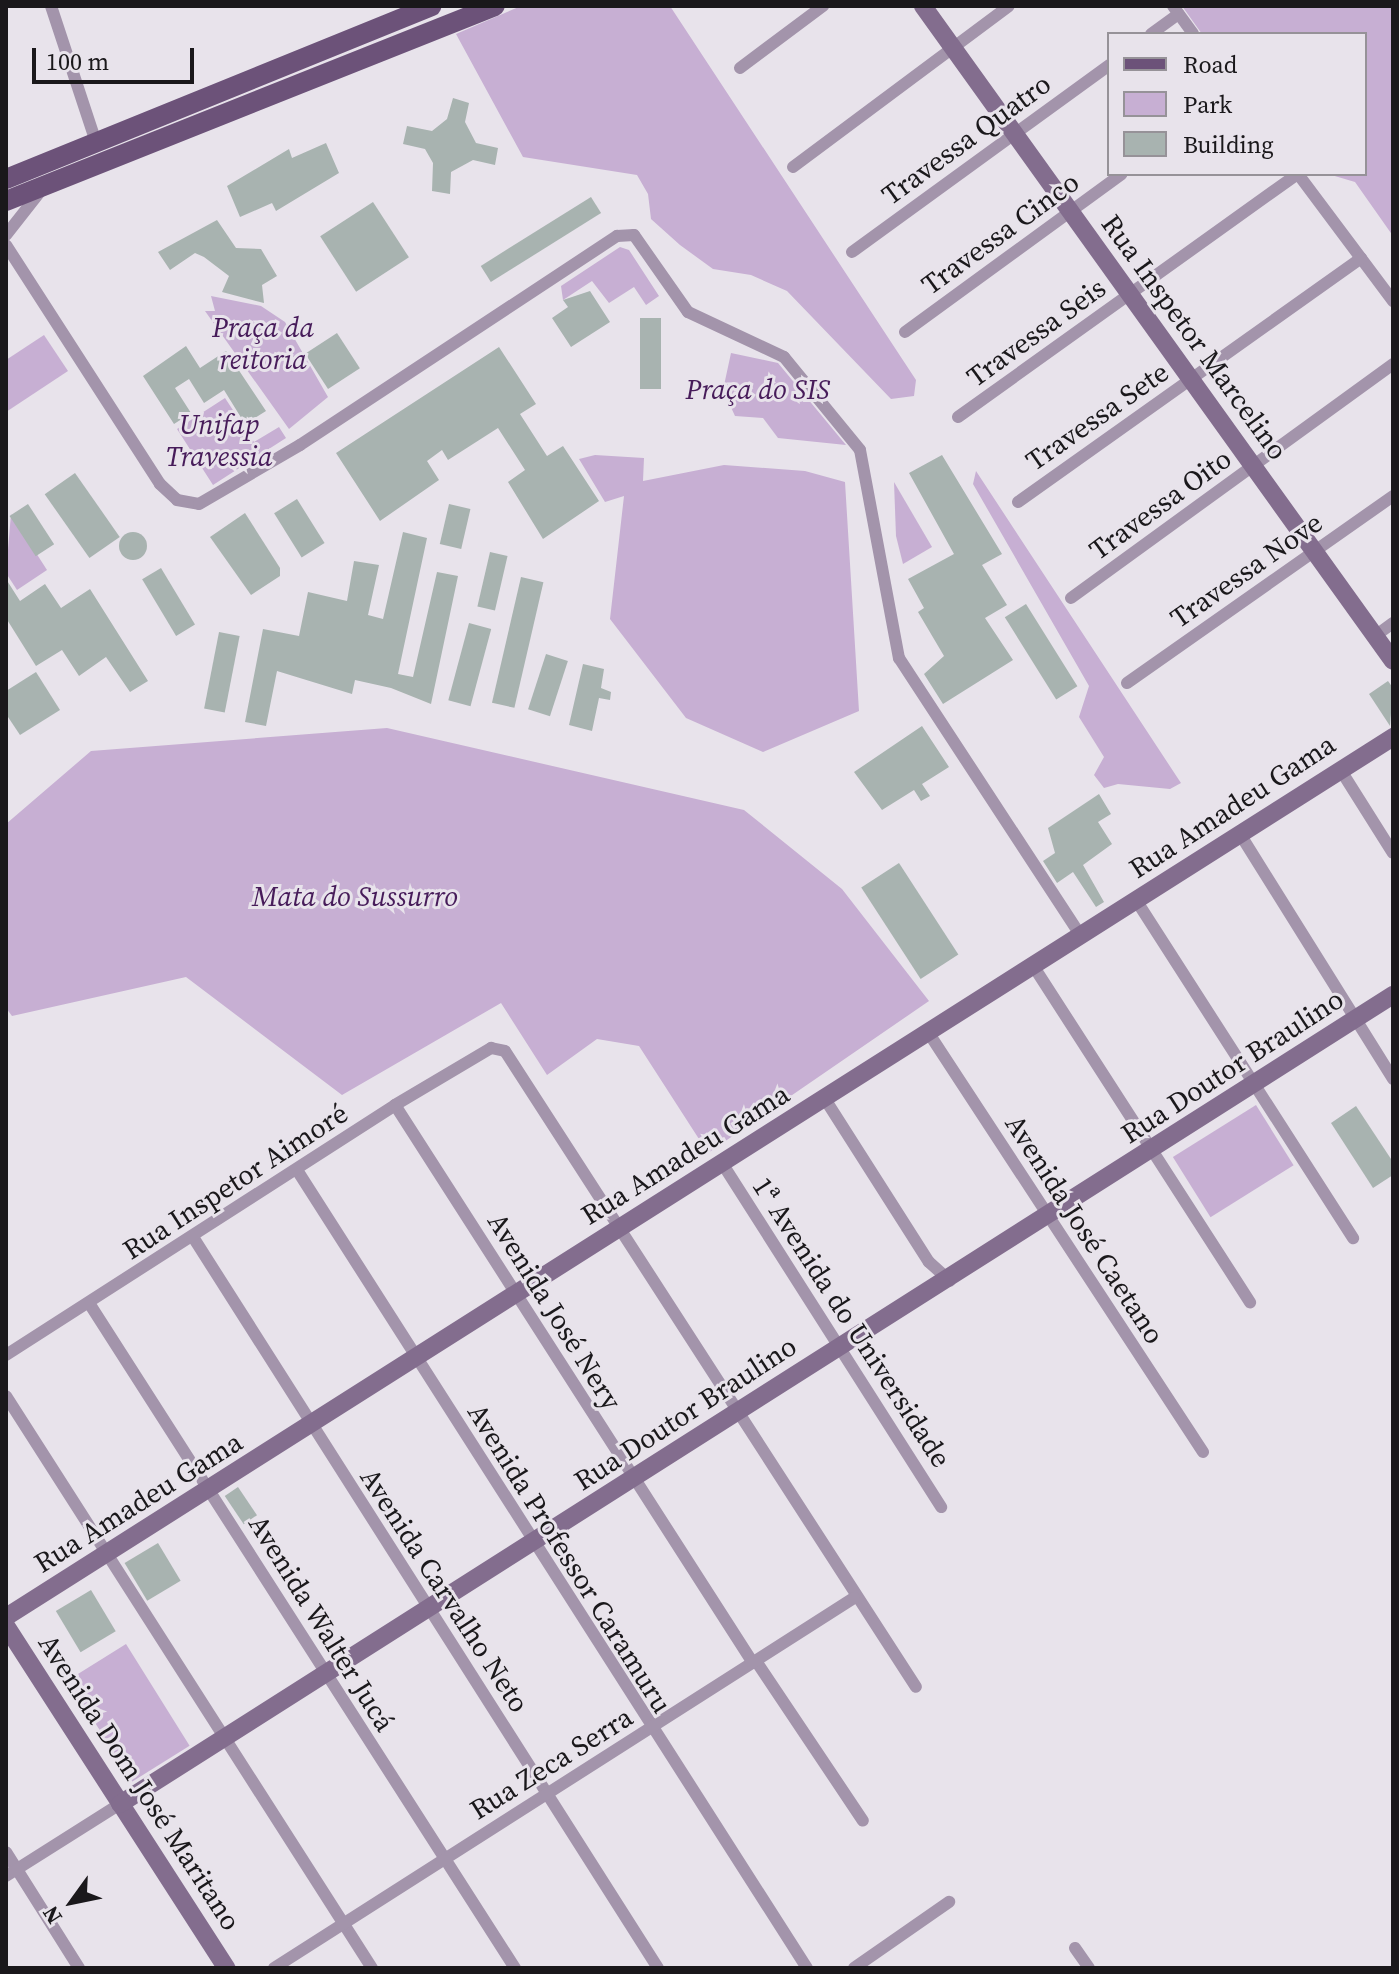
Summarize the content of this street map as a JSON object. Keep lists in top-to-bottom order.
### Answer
{
  "streets": {
    "street": [
      "Travessa Quatro",
      "Travessa Cinco",
      "Travessa Seis",
      "Rua Inspetor Marcelino",
      "Travessa Sete",
      "Travessa Oito",
      "Travessa Nove",
      "Rua Amadeu Gama",
      "Rua Doutor Braulino",
      "Rua Inspetor Aimoré",
      "Avenida José Caetano",
      "Avenida José Nery",
      "1ª Avenida do Universidade",
      "Avenida Professor Caramuru",
      "Avenida Carvalho Neto",
      "Avenida Walter Jucá",
      "Rua Zeca Serra",
      "Avenida Dom José Maritano"
    ]
  },
  "crossings": [
    ["Travessa Quatro", "Rua Inspetor Marcelino"],
    ["Travessa Cinco", "Rua Inspetor Marcelino"],
    ["Travessa Seis", "Rua Inspetor Marcelino"],
    ["Rua Inspetor Marcelino", "Travessa Sete"],
    ["Rua Inspetor Marcelino", "Travessa Oito"],
    ["Rua Inspetor Marcelino", "Travessa Nove"],
    ["Rua Amadeu Gama", "Rua Inspetor Aimoré"],
    ["Rua Amadeu Gama", "Avenida José Caetano"],
    ["Rua Amadeu Gama", "Avenida José Nery"],
    ["Rua Amadeu Gama", "1ª Avenida do Universidade"],
    ["Rua Amadeu Gama", "Avenida Professor Caramuru"],
    ["Rua Amadeu Gama", "Avenida Carvalho Neto"],
    ["Rua Amadeu Gama", "Avenida Walter Jucá"],
    ["Rua Doutor Braulino", "Avenida José Caetano"],
    ["Rua Doutor Braulino", "Avenida José Nery"],
    ["Rua Doutor Braulino", "1ª Avenida do Universidade"],
    ["Rua Doutor Braulino", "Avenida Professor Caramuru"],
    ["Rua Doutor Braulino", "Avenida Carvalho Neto"],
    ["Rua Doutor Braulino", "Avenida Walter Jucá"],
    ["Rua Doutor Braulino", "Avenida Dom José Maritano"],
    ["Rua Inspetor Aimoré", "Avenida José Nery"],
    ["Rua Inspetor Aimoré", "Avenida Professor Caramuru"],
    ["Rua Inspetor Aimoré", "Avenida Carvalho Neto"],
    ["Rua Inspetor Aimoré", "Avenida Walter Jucá"],
    ["Avenida José Nery", "Rua Zeca Serra"],
    ["Avenida Professor Caramuru", "Rua Zeca Serra"],
    ["Avenida Carvalho Neto", "Rua Zeca Serra"],
    ["Avenida Walter Jucá", "Rua Zeca Serra"]
  ],
  "parks": [
    "Praça da reitoria",
    "Praça do SIS",
    "Unifap Travessia",
    "Mata do Sussurro"
  ],
  "legend": ["Road", "Park", "Building"],
  "scale_bar": "100 m",
  "north": "bottom left"
}
